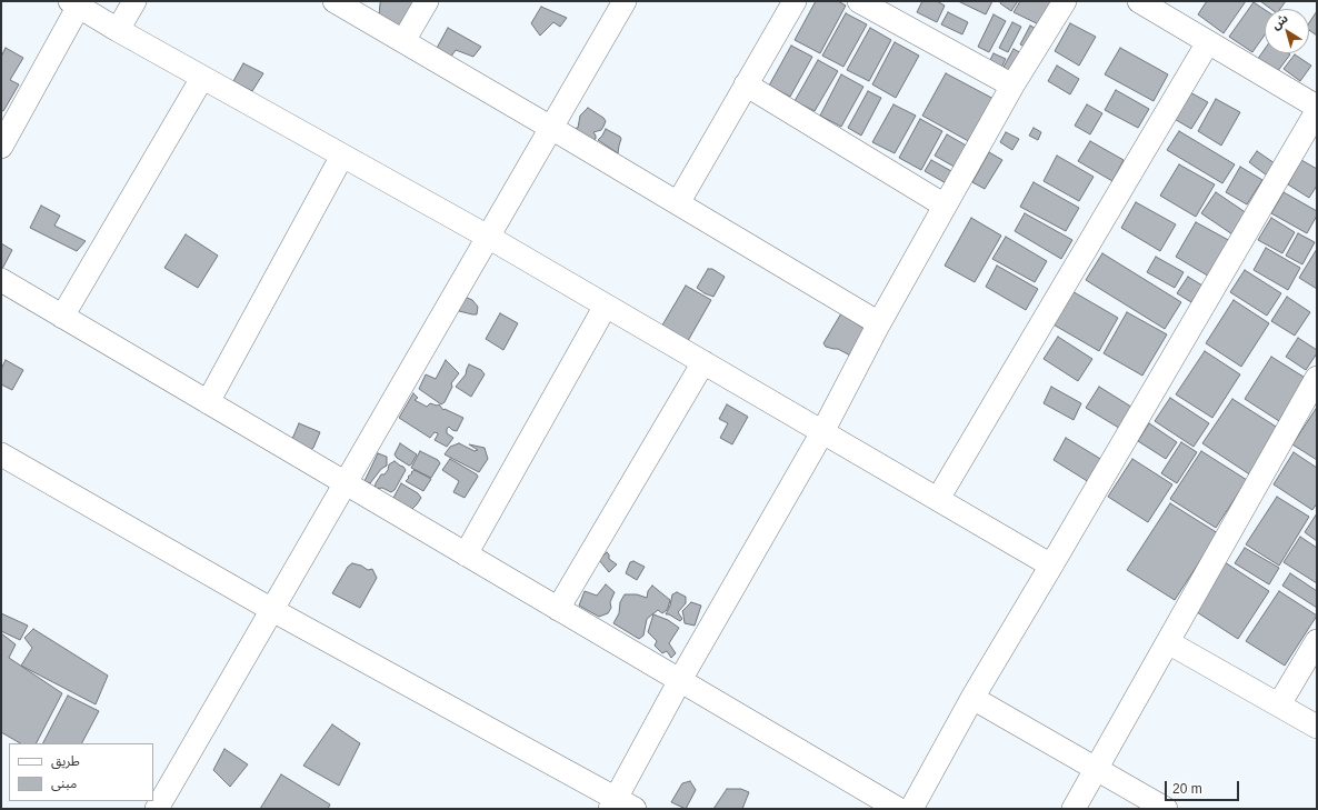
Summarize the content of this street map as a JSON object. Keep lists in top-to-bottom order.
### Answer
{
  "legend": ["طريق", "مبنى"],
  "scale_bar": "20 m",
  "north": "top left"
}
